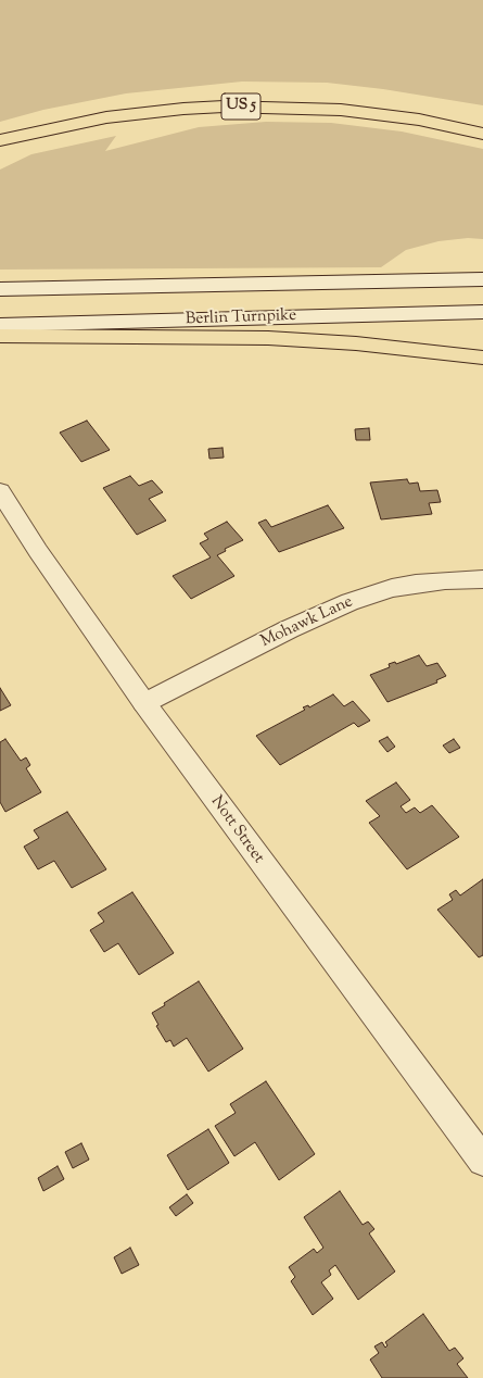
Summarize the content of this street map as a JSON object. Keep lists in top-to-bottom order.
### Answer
{
  "streets": {
    "highway": ["US 5"],
    "street": ["Berlin Turnpike", "Mohawk Lane", "Nott Street"]
  },
  "crossings": [
    ["Mohawk Lane", "Nott Street"]
  ]
}
